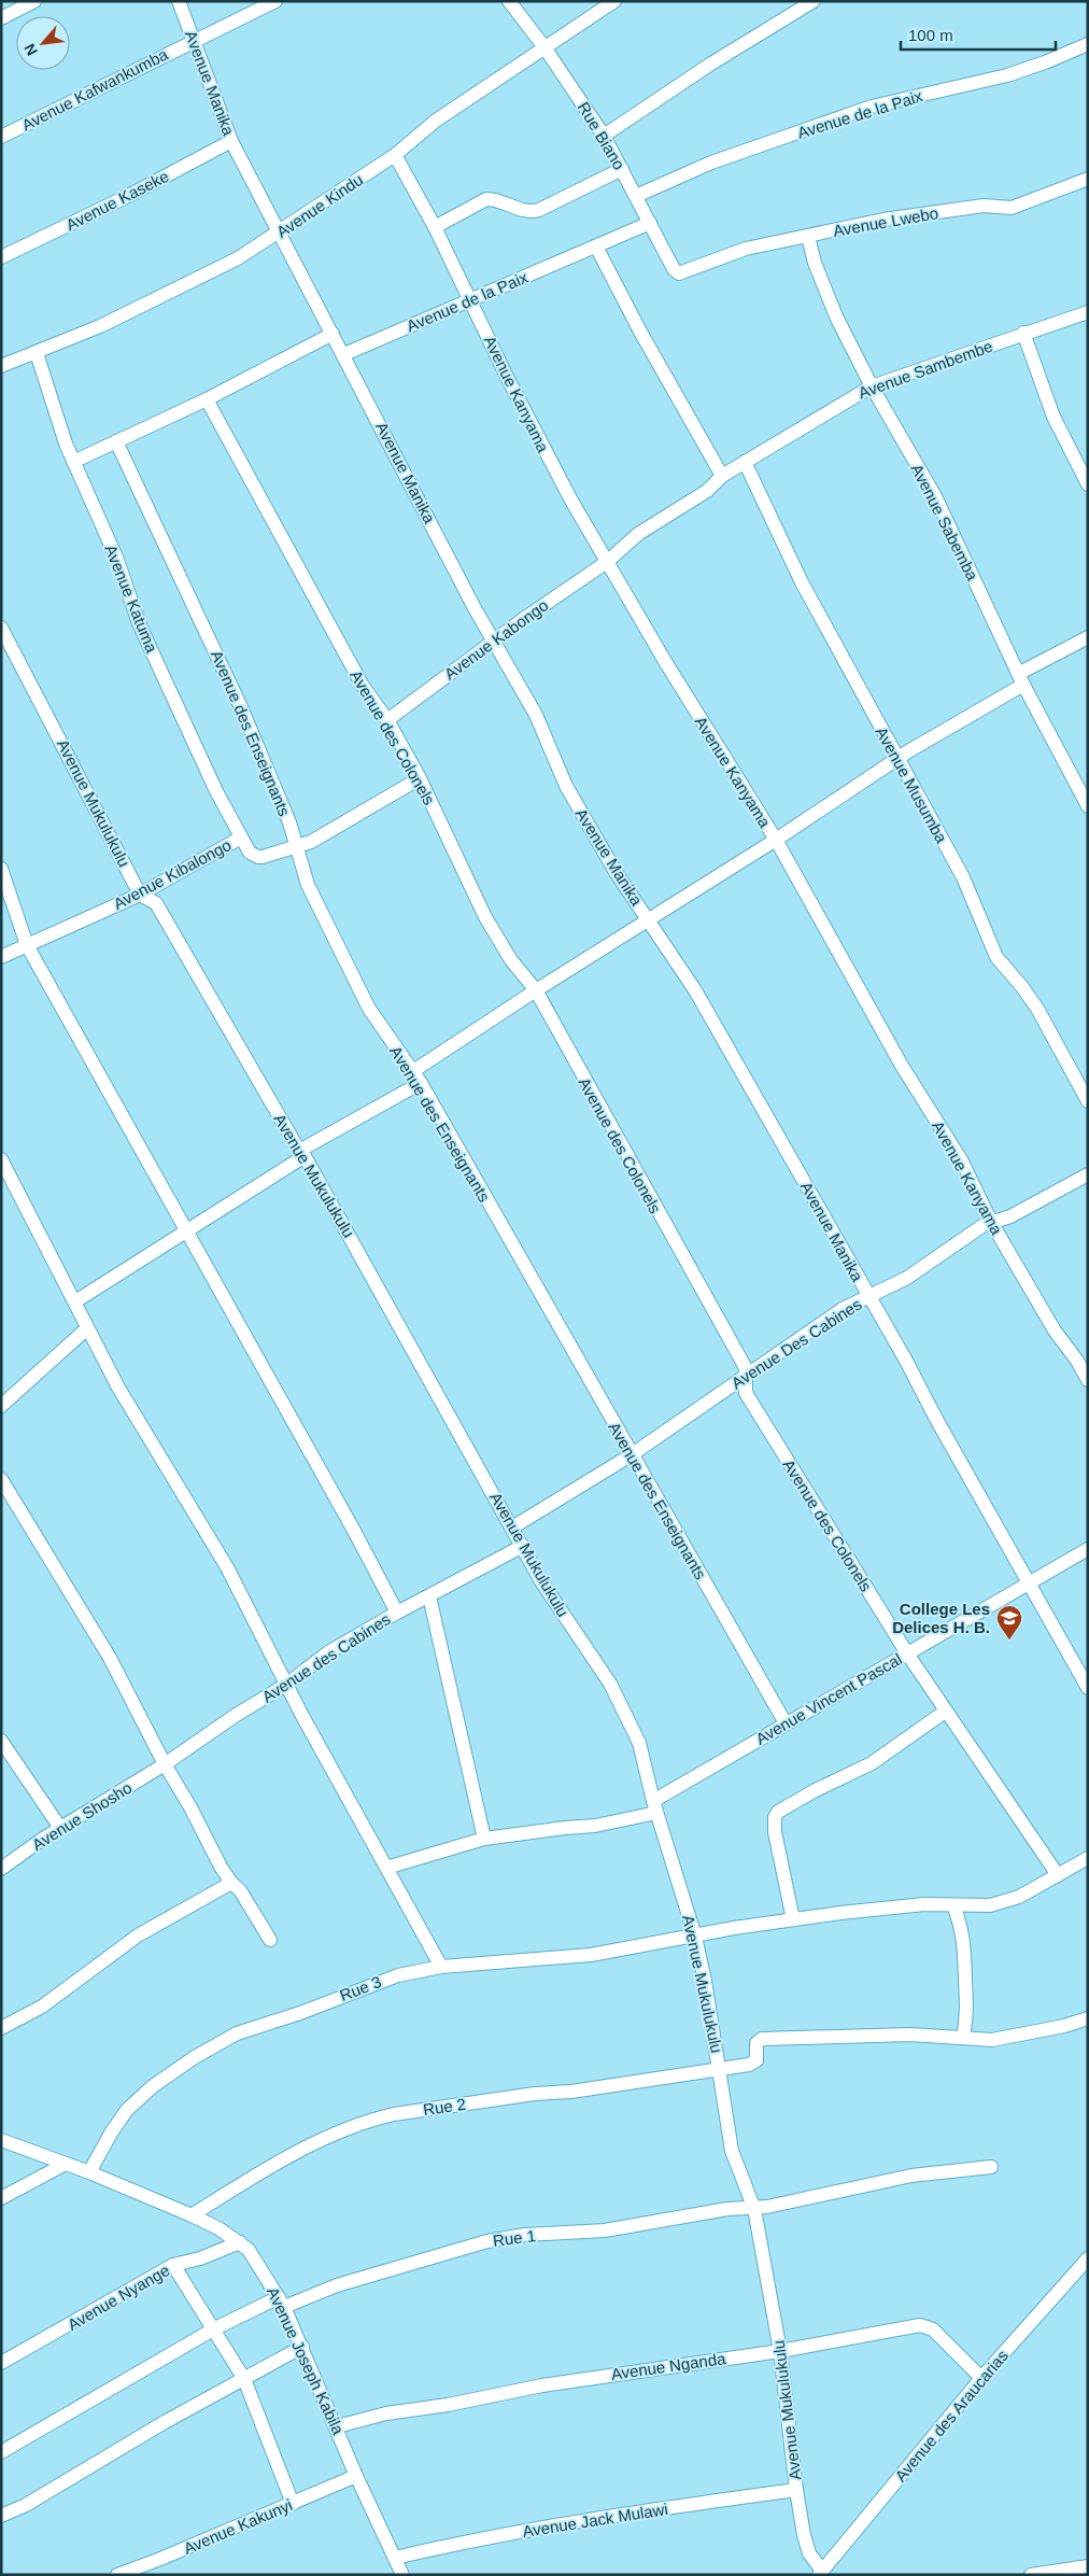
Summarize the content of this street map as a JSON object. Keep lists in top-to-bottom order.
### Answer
{
  "streets": {
    "street": [
      "Avenue Manika",
      "Avenue Kafwankumba",
      "Avenue de la Paix",
      "Rue Biano",
      "Avenue Kaseke",
      "Avenue Kindu",
      "Avenue Lwebo",
      "Avenue Sambembe",
      "Avenue Kanyama",
      "Avenue Sabemba",
      "Avenue Katuma",
      "Avenue Kabongo",
      "Avenue des Enseignants",
      "Avenue des Colonels",
      "Avenue Musumba",
      "Avenue Mukulukulu",
      "Avenue Kibalongo",
      "Avenue Des Cabines",
      "Avenue des Cabines",
      "Avenue Vincent Pascal",
      "Avenue Shosho",
      "Rue 3",
      "Rue 2",
      "Rue 1",
      "Avenue Nyange",
      "Avenue Joseph Kabila",
      "Avenue Nganda",
      "Avenue des Araucarias",
      "Avenue Jack Mulawi",
      "Avenue Kakunyi"
    ]
  },
  "crossings": [
    ["Avenue Manika", "Avenue Kafwankumba"],
    ["Avenue Manika", "Avenue de la Paix"],
    ["Avenue Manika", "Avenue Kaseke"],
    ["Avenue Manika", "Avenue Kindu"],
    ["Avenue Manika", "Avenue Kabongo"],
    ["Avenue Manika", "Avenue Des Cabines"],
    ["Avenue Manika", "Avenue Vincent Pascal"],
    ["Avenue de la Paix", "Rue Biano"],
    ["Avenue de la Paix", "Avenue Kanyama"],
    ["Rue Biano", "Avenue Kindu"],
    ["Rue Biano", "Avenue Lwebo"],
    ["Avenue Kindu", "Avenue Kanyama"],
    ["Avenue Kindu", "Avenue Katuma"],
    ["Avenue Lwebo", "Avenue Sabemba"],
    ["Avenue Sambembe", "Avenue Sabemba"],
    ["Avenue Sambembe", "Avenue Kabongo"],
    ["Avenue Sambembe", "Avenue Musumba"],
    ["Avenue Kanyama", "Avenue Kabongo"],
    ["Avenue Kanyama", "Avenue Des Cabines"],
    ["Avenue Katuma", "Avenue Kibalongo"],
    ["Avenue Kabongo", "Avenue des Colonels"],
    ["Avenue des Enseignants", "Avenue Kibalongo"],
    ["Avenue des Enseignants", "Avenue Des Cabines"],
    ["Avenue des Enseignants", "Avenue Vincent Pascal"],
    ["Avenue des Colonels", "Avenue Kibalongo"],
    ["Avenue des Colonels", "Avenue Des Cabines"],
    ["Avenue des Colonels", "Avenue Vincent Pascal"],
    ["Avenue des Colonels", "Rue 3"],
    ["Avenue Mukulukulu", "Avenue Kibalongo"],
    ["Avenue Mukulukulu", "Avenue Des Cabines"],
    ["Avenue Mukulukulu", "Avenue des Cabines"],
    ["Avenue Mukulukulu", "Avenue Vincent Pascal"],
    ["Avenue Mukulukulu", "Rue 3"],
    ["Avenue Mukulukulu", "Rue 2"],
    ["Avenue Mukulukulu", "Rue 1"],
    ["Avenue Mukulukulu", "Avenue Nganda"],
    ["Avenue Mukulukulu", "Avenue des Araucarias"],
    ["Avenue Mukulukulu", "Avenue Jack Mulawi"],
    ["Avenue des Cabines", "Avenue Shosho"],
    ["Rue 3", "Avenue Joseph Kabila"],
    ["Rue 2", "Avenue Joseph Kabila"],
    ["Rue 1", "Avenue Joseph Kabila"],
    ["Avenue Nyange", "Avenue Joseph Kabila"],
    ["Avenue Joseph Kabila", "Avenue Nganda"],
    ["Avenue Joseph Kabila", "Avenue Jack Mulawi"],
    ["Avenue Joseph Kabila", "Avenue Kakunyi"],
    ["Avenue Nganda", "Avenue des Araucarias"]
  ],
  "places": {
    "school or university": ["College Les Delices H. B."]
  },
  "scale_bar": "100 m",
  "north": "bottom left"
}
